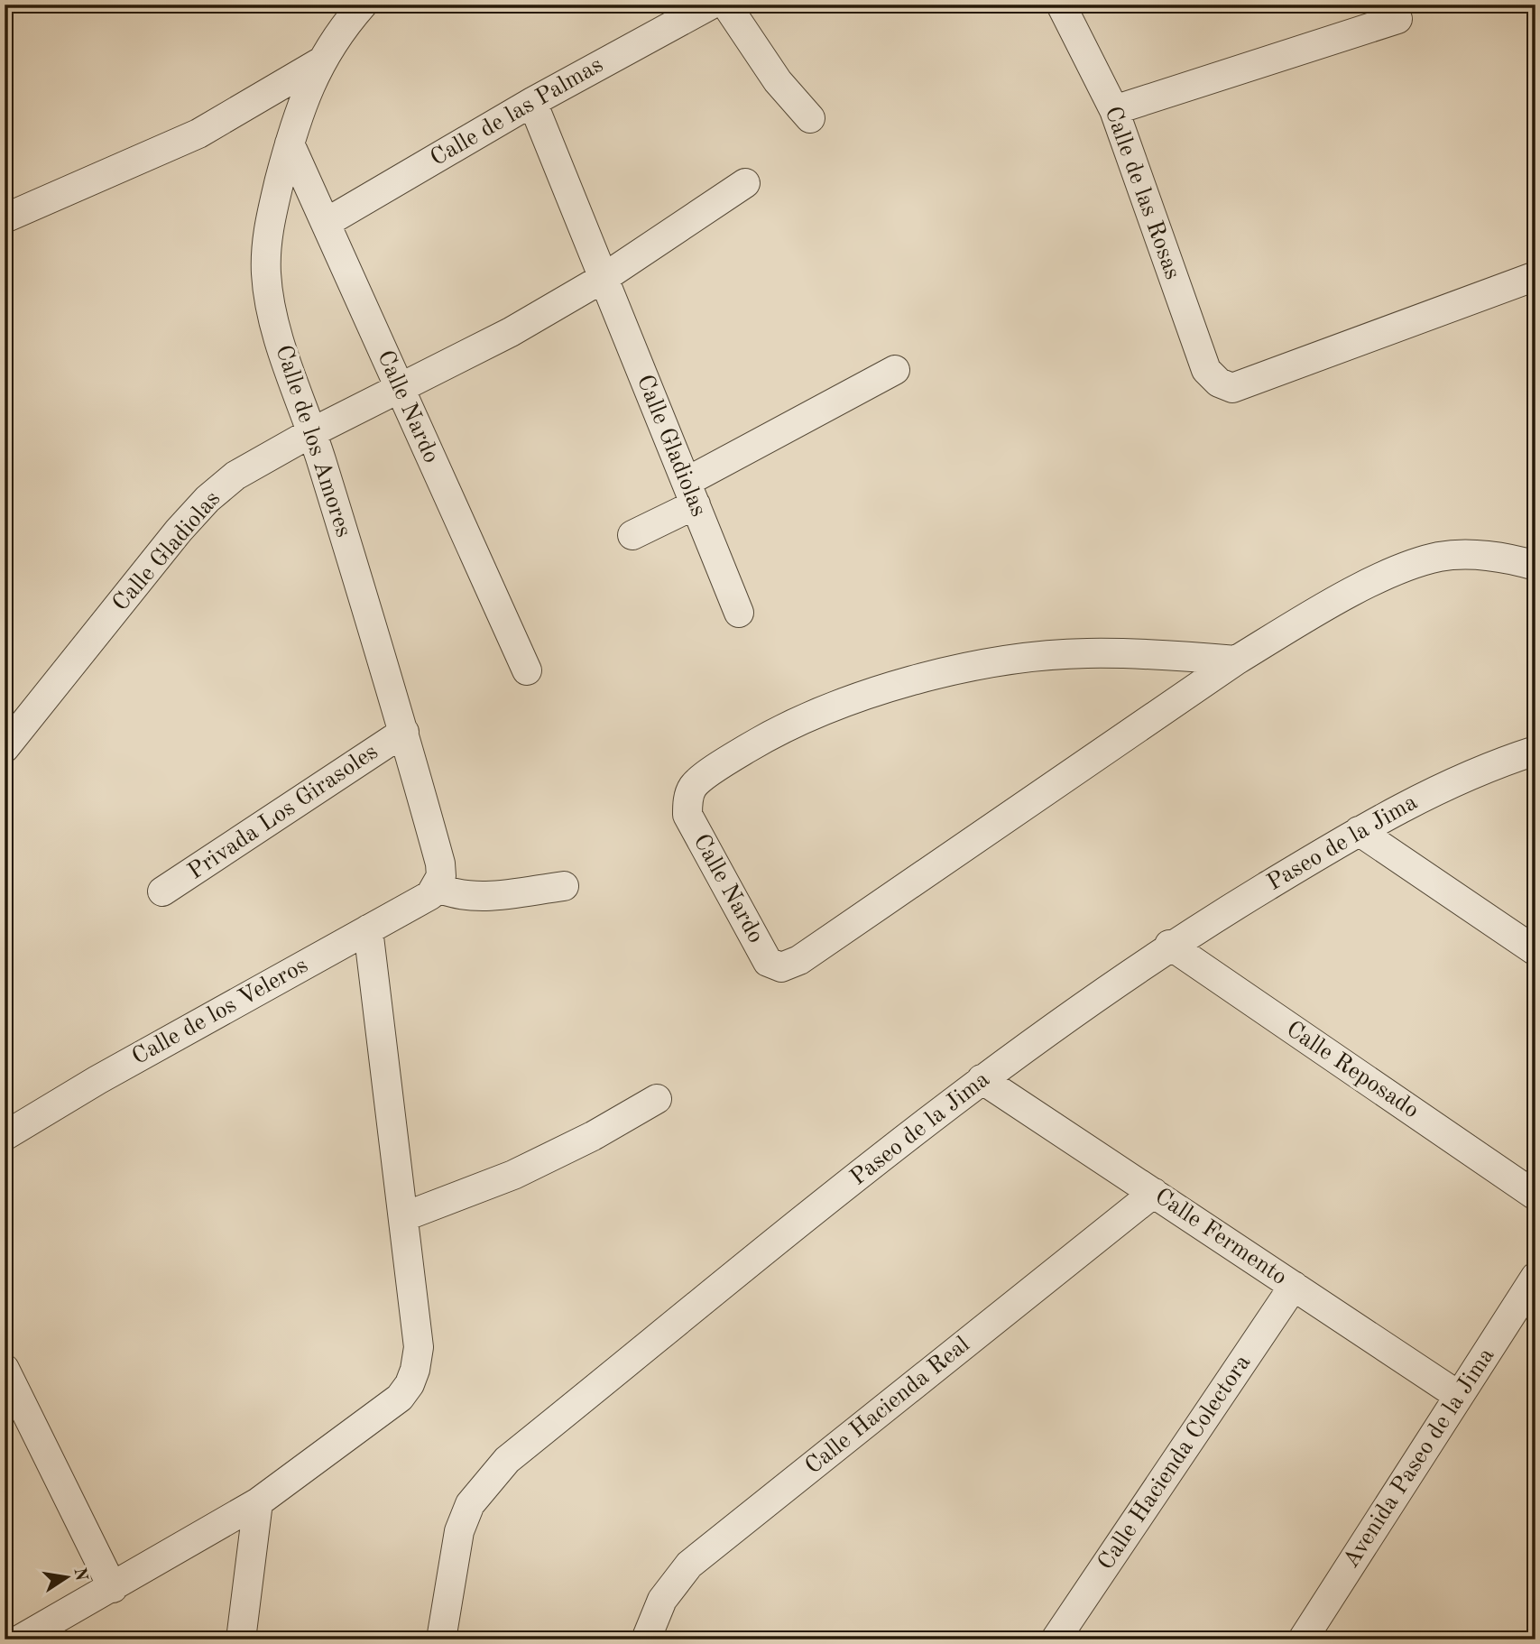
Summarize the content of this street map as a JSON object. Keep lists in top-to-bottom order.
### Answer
{
  "streets": {
    "street": [
      "Calle de las Palmas",
      "Calle de las Rosas",
      "Calle Nardo",
      "Calle de los Amores",
      "Calle Gladiolas",
      "Privada Los Girasoles",
      "Paseo de la Jima",
      "Calle de los Veleros",
      "Calle Reposado",
      "Calle Fermento",
      "Calle Hacienda Real",
      "Avenida Paseo de la Jima",
      "Calle Hacienda Colectora"
    ]
  },
  "crossings": [
    ["Calle de las Palmas", "Calle Nardo"],
    ["Calle de las Palmas", "Calle Gladiolas"],
    ["Calle Nardo", "Calle de los Amores"],
    ["Calle Nardo", "Calle Gladiolas"],
    ["Calle de los Amores", "Calle Gladiolas"],
    ["Calle de los Amores", "Privada Los Girasoles"],
    ["Calle de los Amores", "Calle de los Veleros"],
    ["Paseo de la Jima", "Calle Reposado"],
    ["Paseo de la Jima", "Calle Fermento"],
    ["Calle Fermento", "Calle Hacienda Real"],
    ["Calle Fermento", "Avenida Paseo de la Jima"],
    ["Calle Fermento", "Calle Hacienda Colectora"]
  ],
  "north": "right"
}
